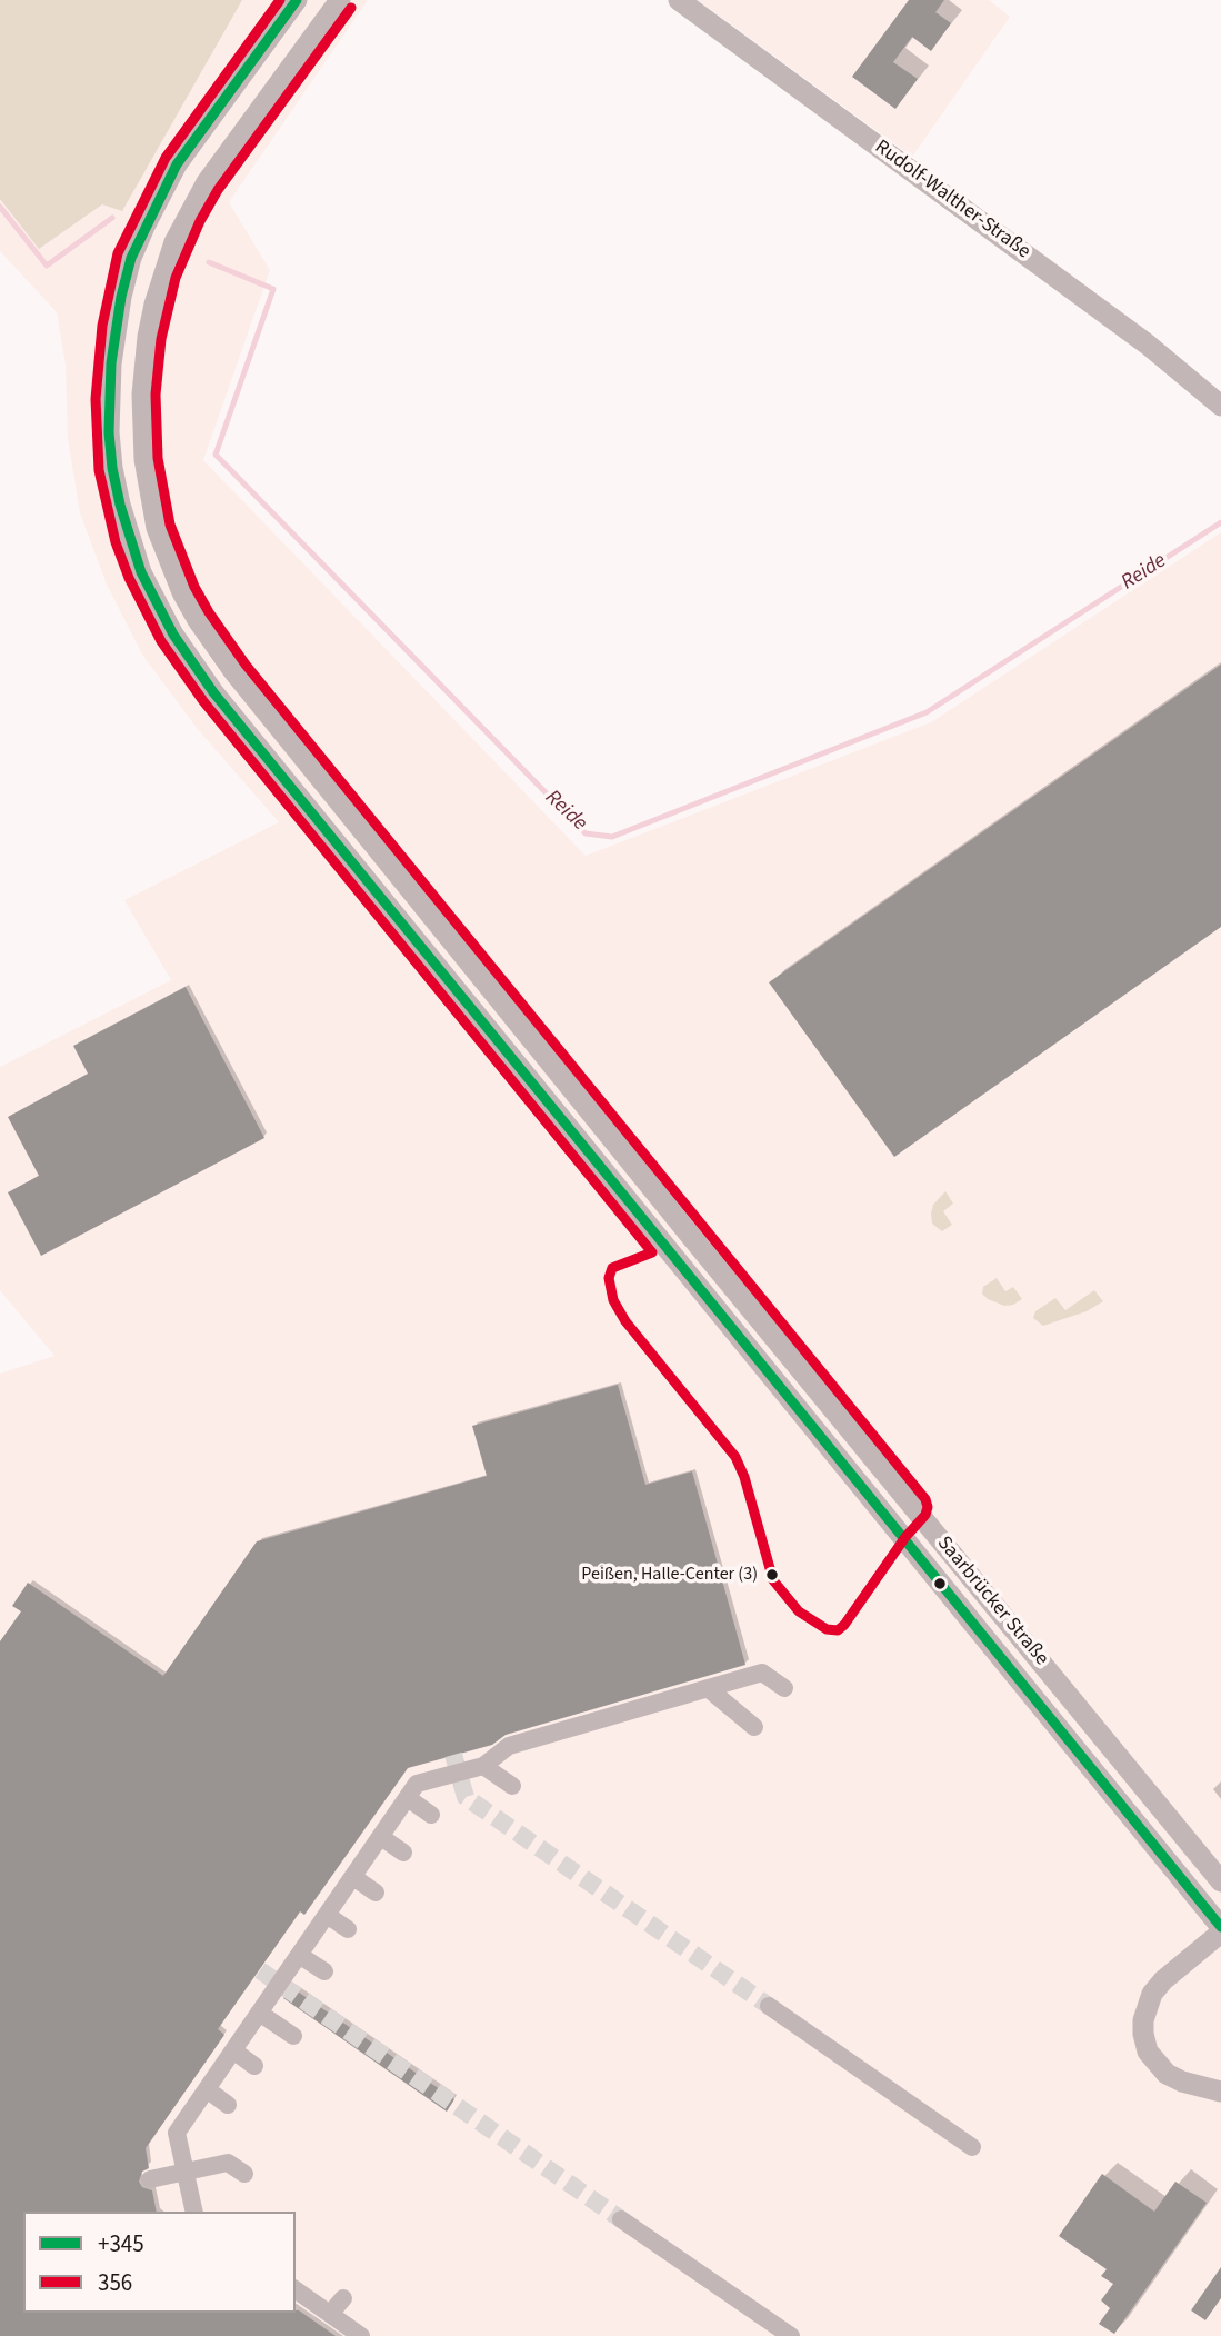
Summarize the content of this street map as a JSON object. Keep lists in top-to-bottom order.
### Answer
{
  "streets": {
    "street": ["Rudolf-Walther-Straße", "Saarbrücker Straße"]
  },
  "water": ["Reide"],
  "places": ["Peißen, Halle-Center (3)"],
  "lines": ["transit line +345", "transit line 356"],
  "legend": ["+345", "356"]
}
